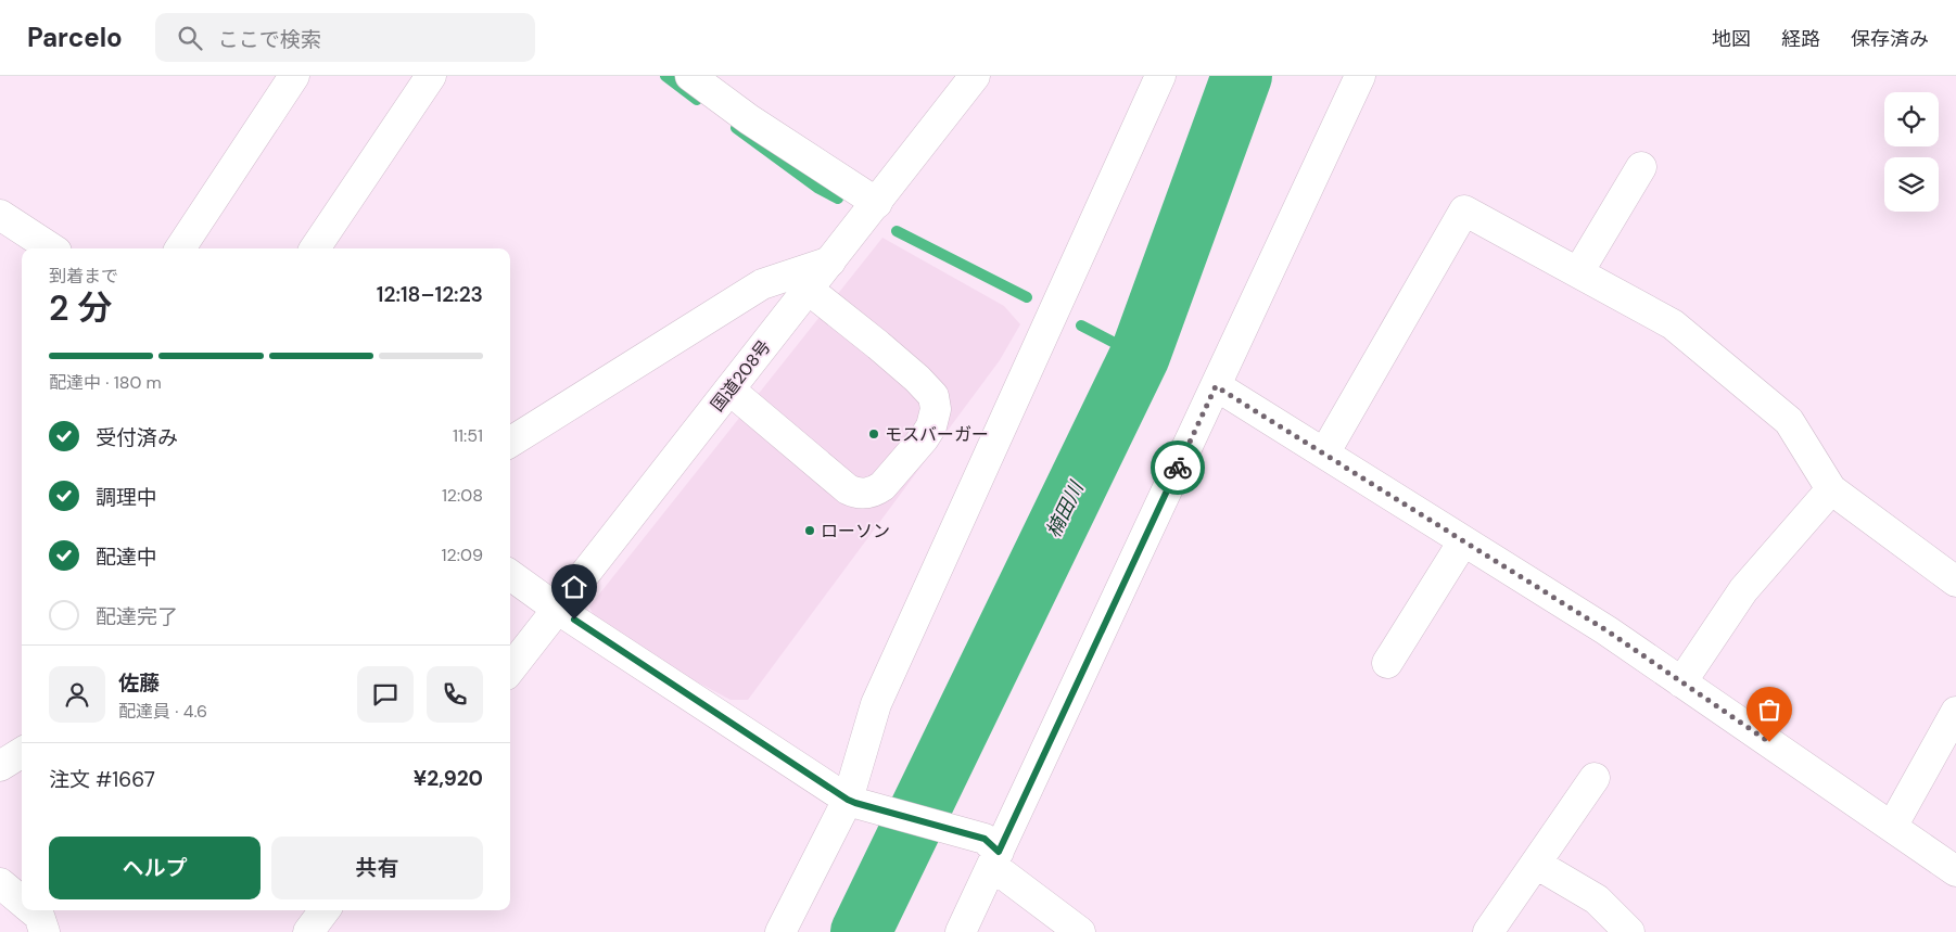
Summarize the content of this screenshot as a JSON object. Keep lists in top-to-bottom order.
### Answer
{
  "streets": {
    "main road": ["国道208号"]
  },
  "water": ["楠田川"],
  "places": ["モスバーガー", "ローソン"],
  "page": {
    "header": "Parcelo",
    "search": "ここで検索",
    "nav": ["地図", "経路", "保存済み"],
    "heading": ["2 分", "到着まで", "12:18–12:23"],
    "panel": [
      "佐藤",
      "配達員 · 4.6",
      "注文 #1667",
      "¥2,920"
    ],
    "bar": "配達中 · 180 m",
    "list": [
      ["受付済み", "11:51"],
      ["調理中", "12:08"],
      ["配達中", "12:09"],
      "配達完了"
    ],
    "buttons": ["ヘルプ", "共有"]
  }
}
